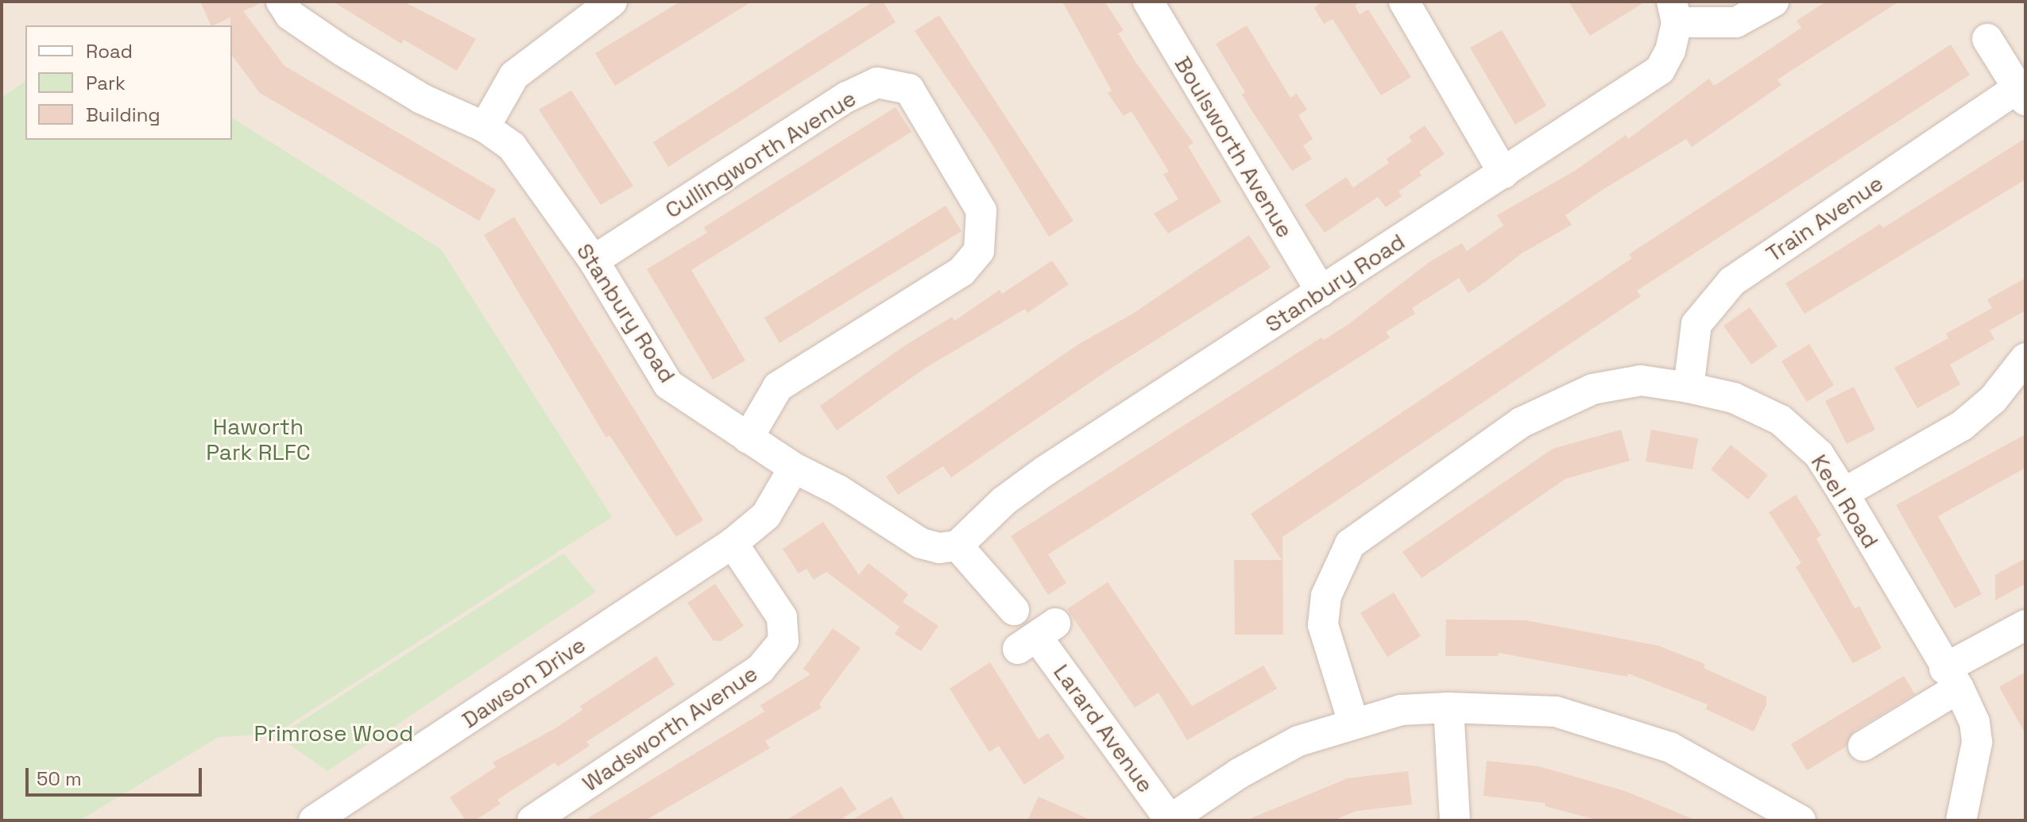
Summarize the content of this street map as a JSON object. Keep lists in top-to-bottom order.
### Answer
{
  "streets": {
    "street": [
      "Boulsworth Avenue",
      "Cullingworth Avenue",
      "Train Avenue",
      "Stanbury Road",
      "Keel Road",
      "Dawson Drive",
      "Wadsworth Avenue",
      "Larard Avenue"
    ]
  },
  "crossings": [
    ["Boulsworth Avenue", "Stanbury Road"],
    ["Cullingworth Avenue", "Stanbury Road"],
    ["Train Avenue", "Keel Road"],
    ["Dawson Drive", "Wadsworth Avenue"]
  ],
  "parks": ["Haworth Park RLFC", "Primrose Wood"],
  "legend": ["Road", "Park", "Building"],
  "scale_bar": "50 m"
}
